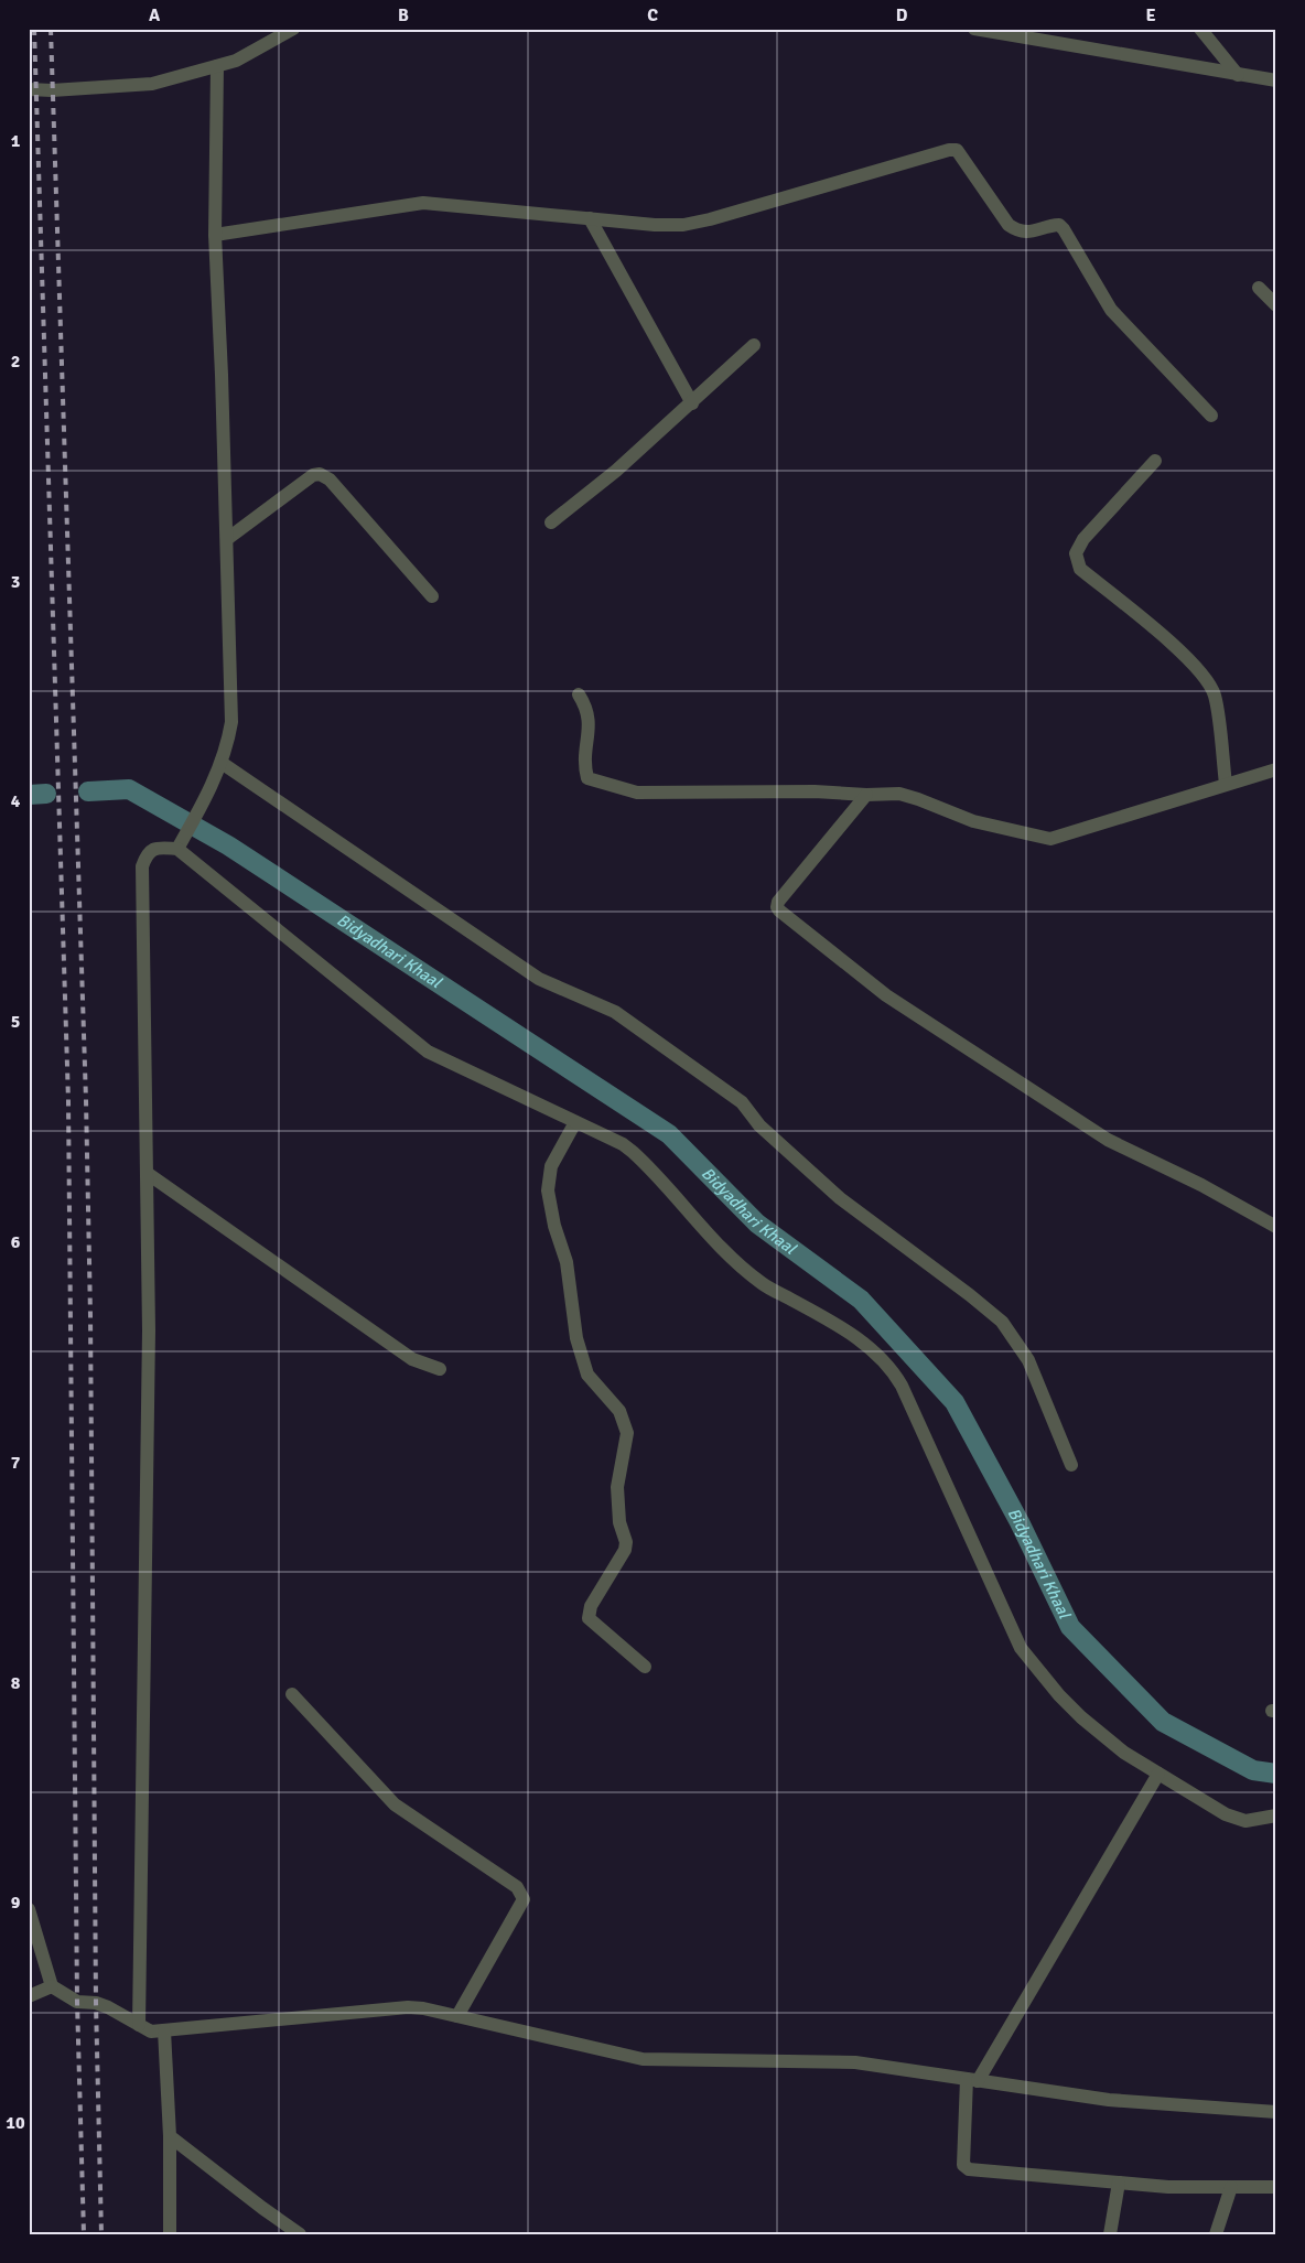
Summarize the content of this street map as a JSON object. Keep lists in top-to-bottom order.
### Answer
{
  "water": ["Bidyadhari Khaal"],
  "grid": {
    "columns": [
      "A",
      "B",
      "C",
      "D",
      "E"
    ],
    "rows": [
      "1",
      "2",
      "3",
      "4",
      "5",
      "6",
      "7",
      "8",
      "9",
      "10"
    ]
  }
}
